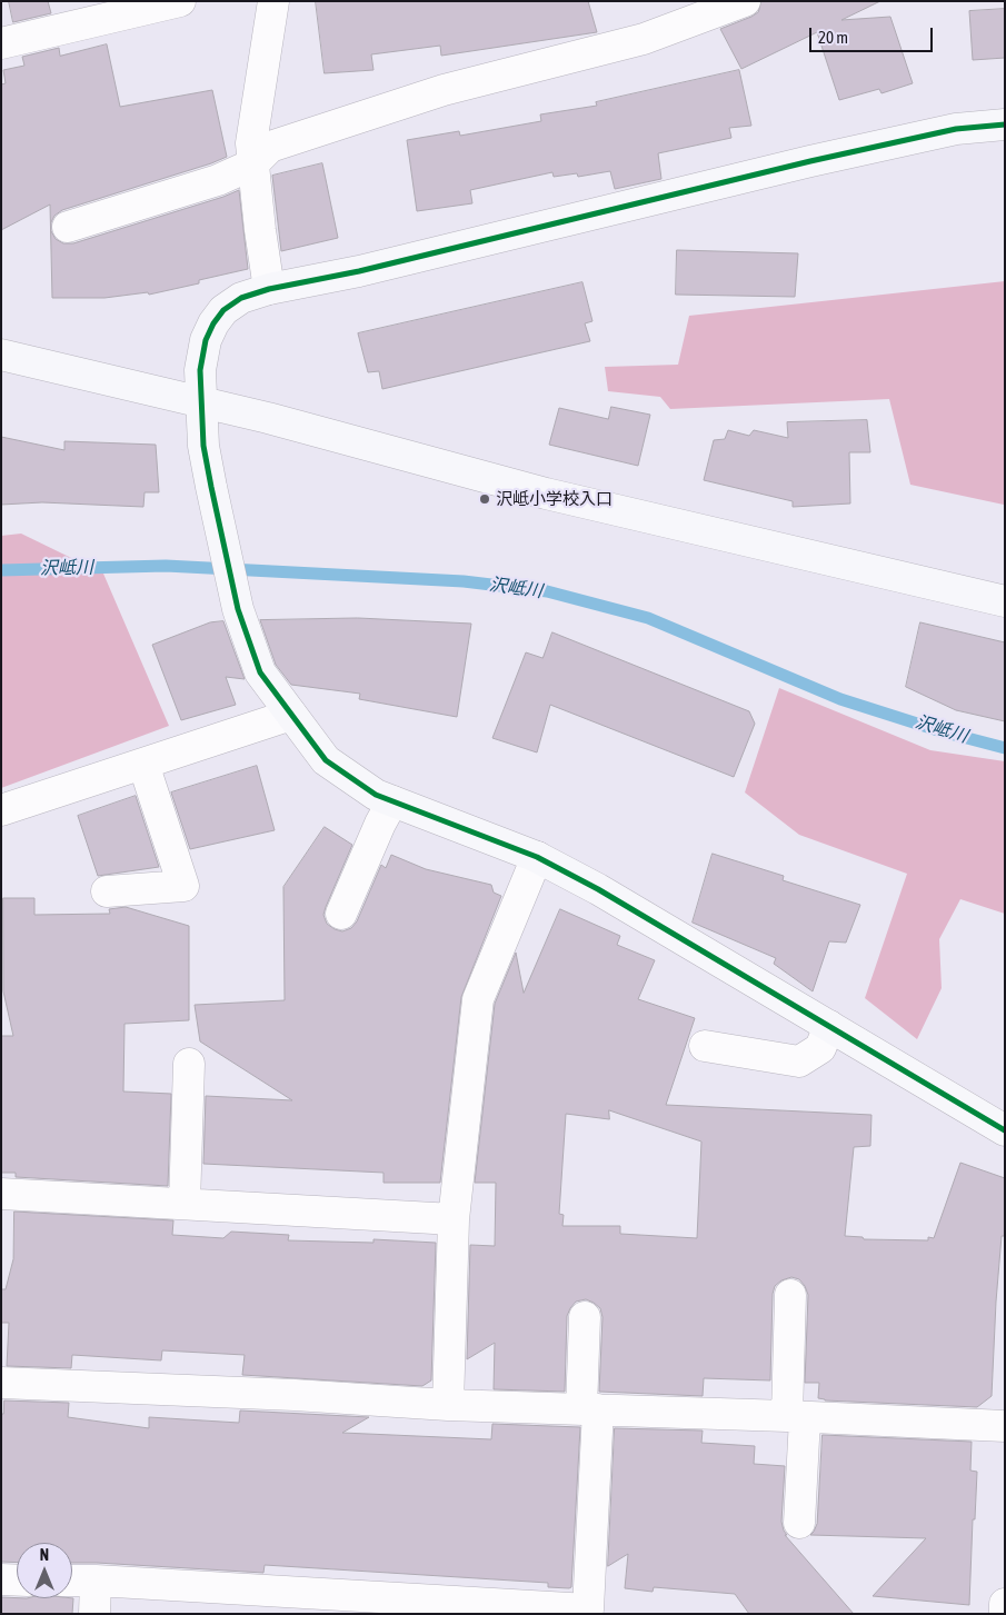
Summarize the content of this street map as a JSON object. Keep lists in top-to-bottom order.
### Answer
{
  "water": ["沢岻川"],
  "places": ["沢岻小学校入口"],
  "scale_bar": "20 m",
  "north": "top"
}
